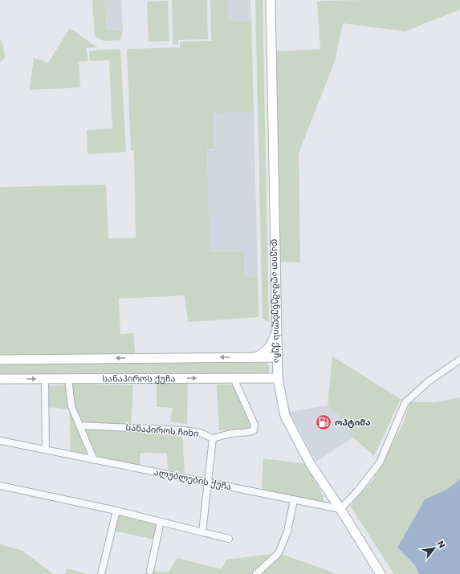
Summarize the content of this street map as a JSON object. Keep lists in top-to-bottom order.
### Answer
{
  "streets": {
    "main road": ["დავით აღმაშენებლის ქუჩა", "სანაპიროს ქუჩა"],
    "street": ["სანაპიროს ჩიხი", "ალუბლების ქუჩა"]
  },
  "crossings": [
    ["დავით აღმაშენებლის ქუჩა", "სანაპიროს ქუჩა"],
    ["დავით აღმაშენებლის ქუჩა", "ალუბლების ქუჩა"]
  ],
  "places": {
    "fuel station": ["ოპტიმა"]
  },
  "north": "top right"
}
